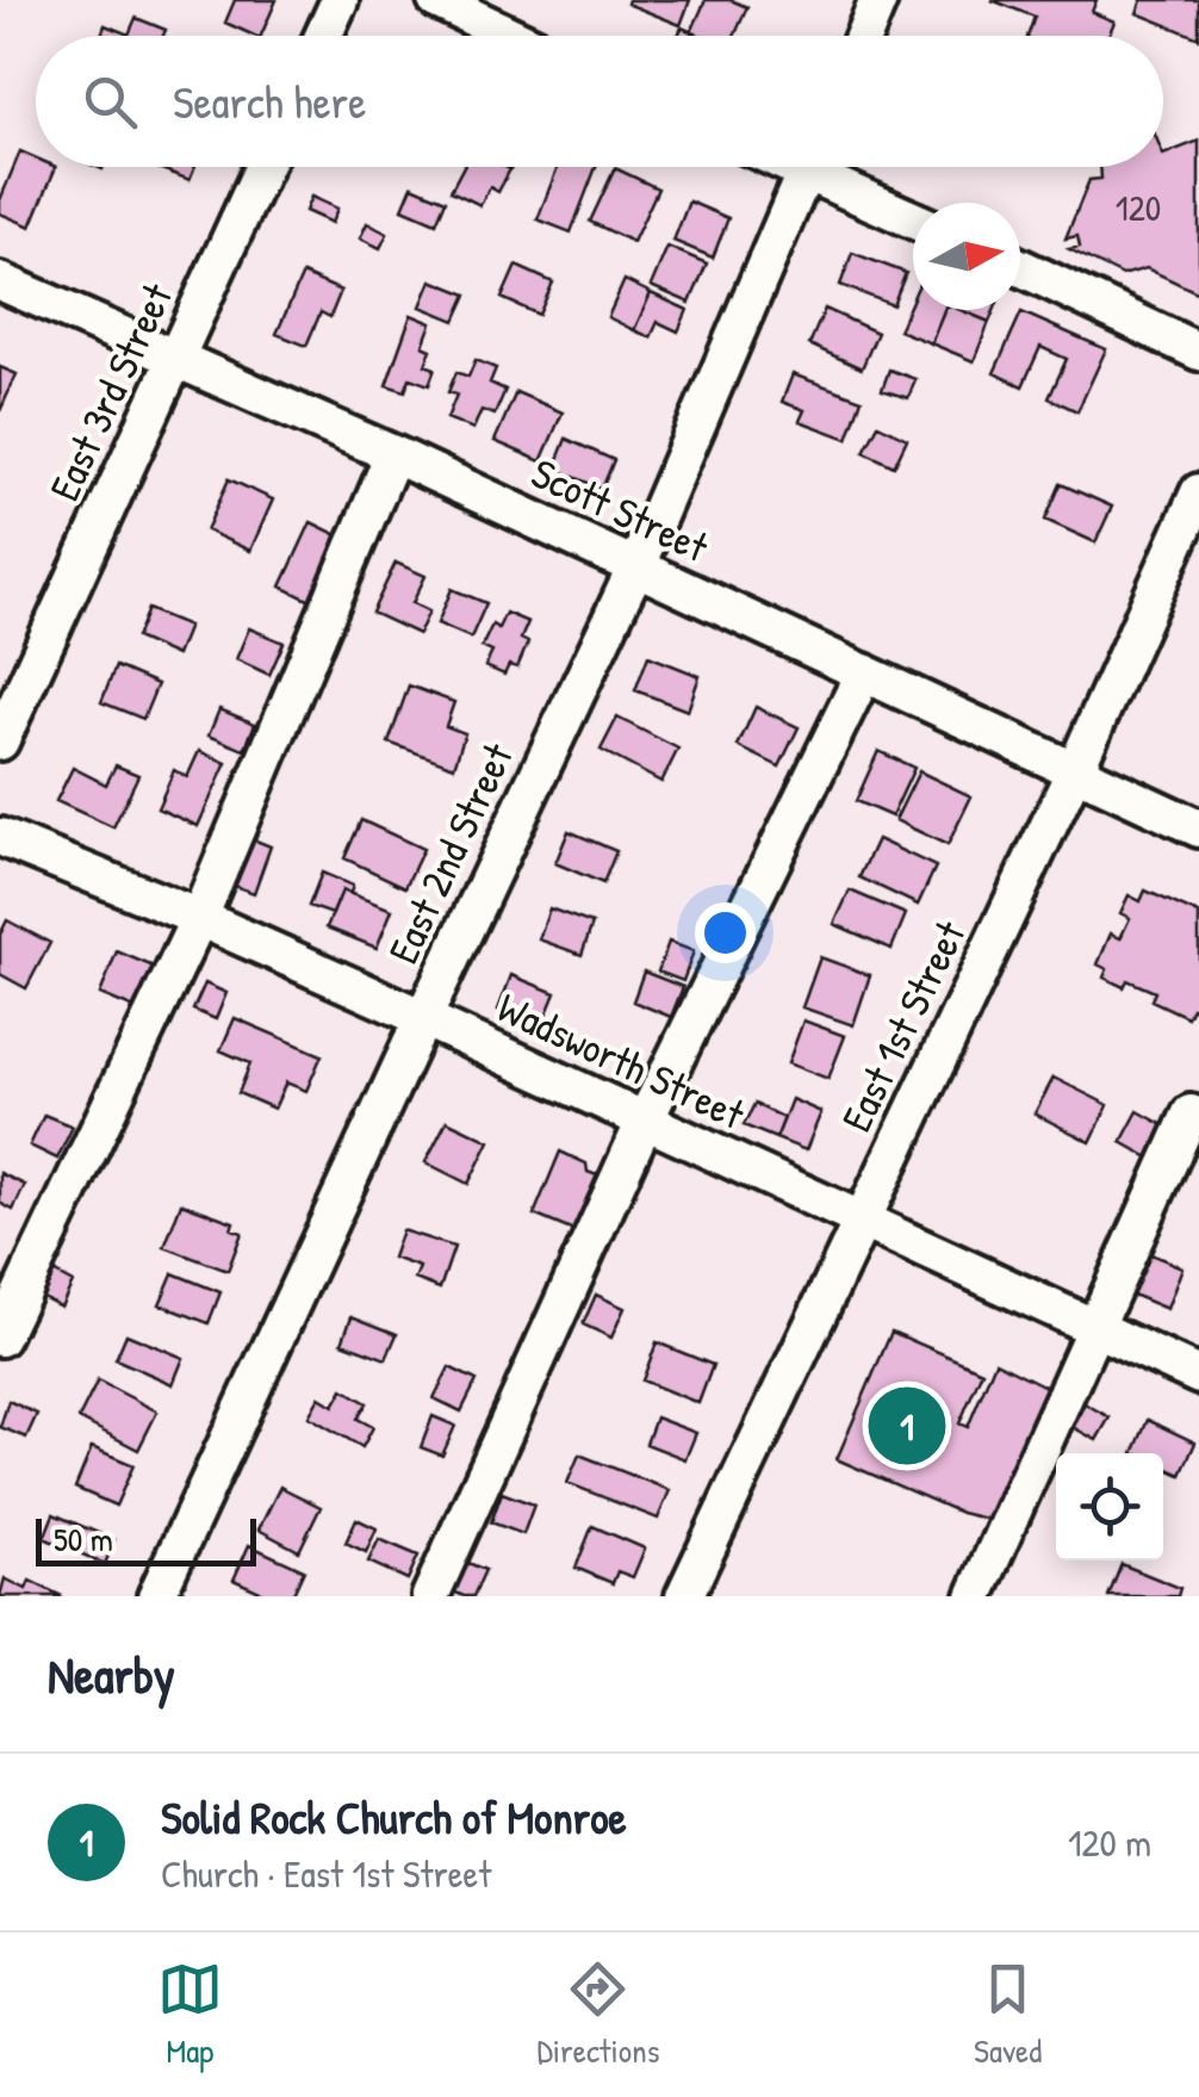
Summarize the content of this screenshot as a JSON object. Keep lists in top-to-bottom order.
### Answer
{
  "streets": {
    "street": [
      "East 3rd Street",
      "Scott Street",
      "East 2nd Street",
      "East 1st Street",
      "Wadsworth Street"
    ]
  },
  "crossings": [
    ["East 3rd Street", "Scott Street"],
    ["Scott Street", "East 2nd Street"],
    ["Scott Street", "East 1st Street"],
    ["East 2nd Street", "Wadsworth Street"],
    ["East 1st Street", "Wadsworth Street"]
  ],
  "house_numbers": ["120"],
  "scale_bar": "50 m",
  "north": "right",
  "page": {
    "search": "Search here",
    "pins": "1",
    "scale": "50 m",
    "heading": "Nearby",
    "list": [
      {
        "mark": "1",
        "name": "Solid Rock Church of Monroe",
        "note": "Church · East 1st Street",
        "value": "120 m"
      }
    ],
    "nav": ["Map", "Directions", "Saved"]
  }
}
